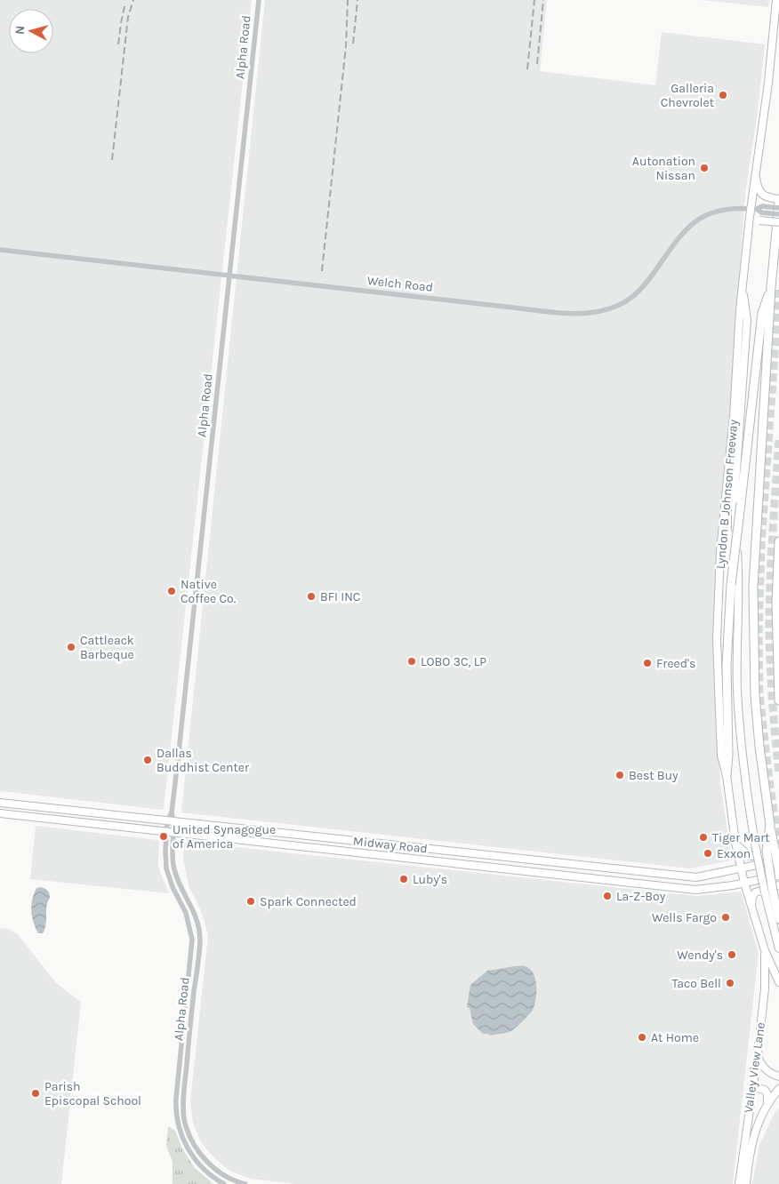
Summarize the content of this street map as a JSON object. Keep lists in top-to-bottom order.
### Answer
{
  "streets": {
    "main road": ["Lyndon B Johnson Freeway", "Midway Road", "Valley View Lane"],
    "street": ["Alpha Road", "Welch Road"]
  },
  "crossings": [
    ["Alpha Road", "Welch Road"],
    ["Alpha Road", "Midway Road"],
    ["Welch Road", "Lyndon B Johnson Freeway"],
    ["Lyndon B Johnson Freeway", "Midway Road"],
    ["Lyndon B Johnson Freeway", "Valley View Lane"]
  ],
  "places": [
    "Galleria Chevrolet",
    "Autonation Nissan",
    "Native Coffee Co.",
    "BFI INC",
    "Cattleack Barbeque",
    "LOBO 3C, LP",
    "Freed's",
    "Dallas Buddhist Center",
    "Best Buy",
    "United Synagogue of America",
    "Tiger Mart",
    "Exxon",
    "Luby's",
    "La-Z-Boy",
    "Spark Connected",
    "Wells Fargo",
    "Wendy's",
    "Taco Bell",
    "At Home",
    "Parish Episcopal School"
  ],
  "north": "left"
}
